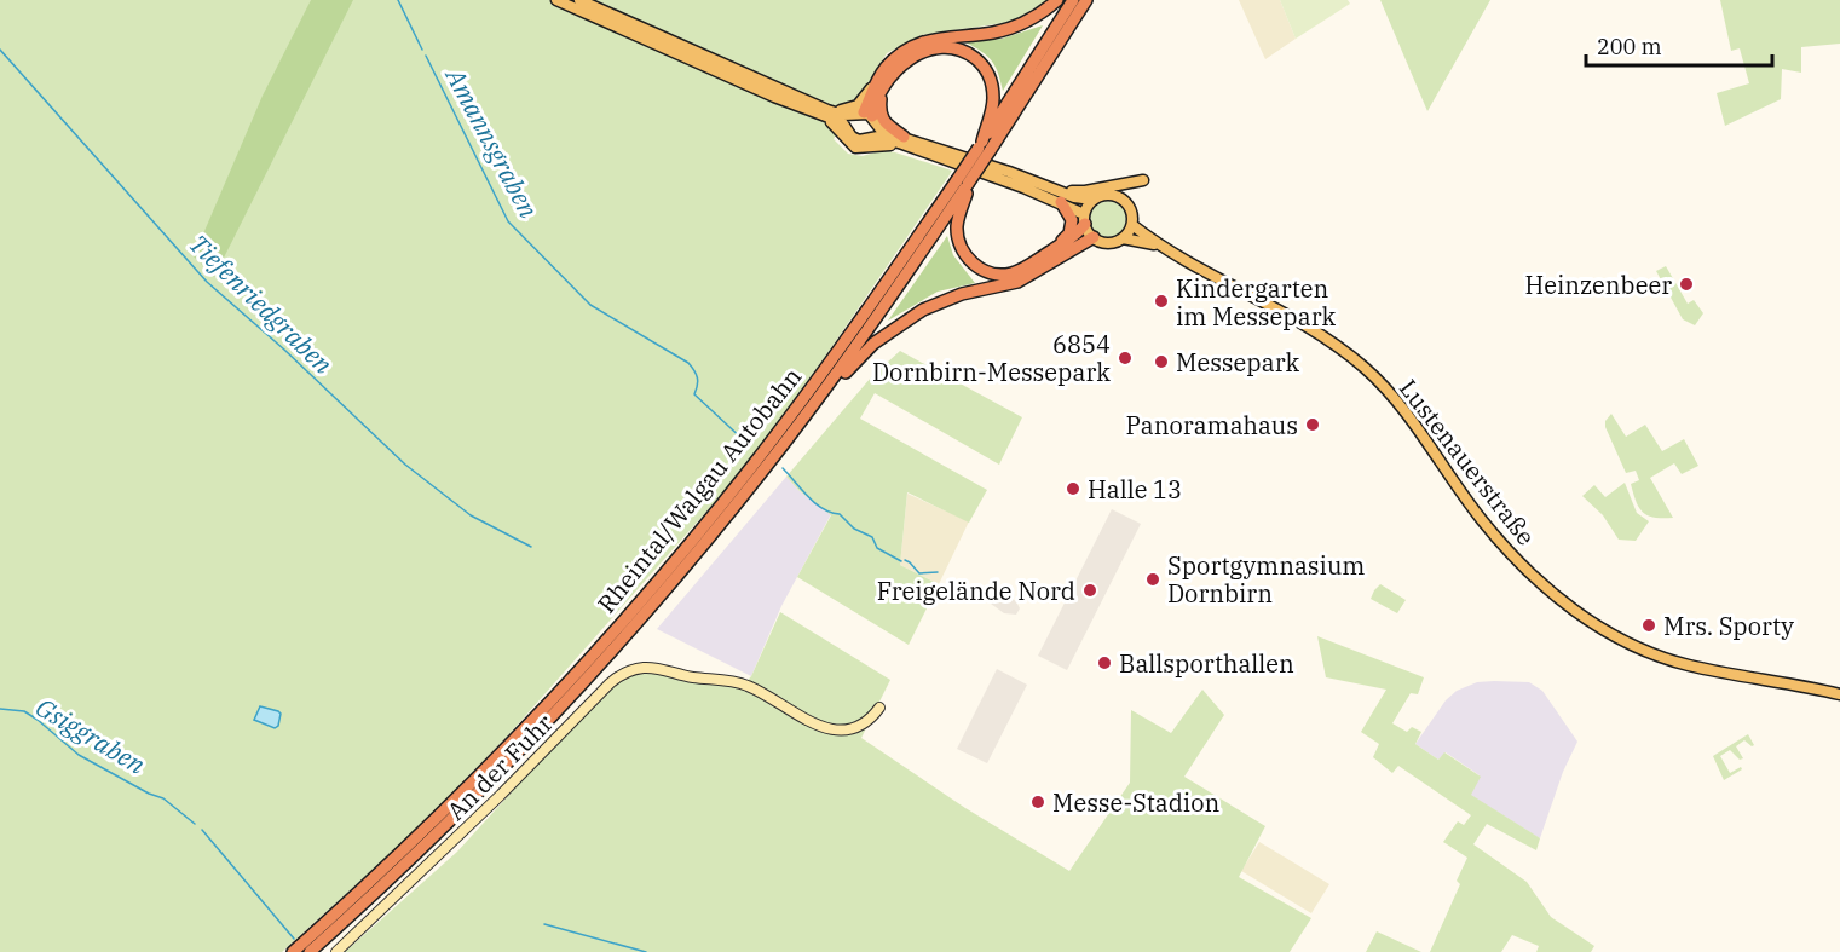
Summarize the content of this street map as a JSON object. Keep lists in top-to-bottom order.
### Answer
{
  "streets": {
    "highway": ["Rheintal/Walgau Autobahn"],
    "main road": ["Lustenauerstraße", "An der Fuhr"]
  },
  "water": ["Amannsgraben", "Tiefenriedgraben", "Gsiggraben"],
  "places": [
    "Heinzenbeer",
    "Kindergarten im Messepark",
    "6854 Dornbirn-Messepark",
    "Messepark",
    "Panoramahaus",
    "Halle 13",
    "Sportgymnasium Dornbirn",
    "Freigelände Nord",
    "Mrs. Sporty",
    "Ballsporthallen",
    "Messe-Stadion"
  ],
  "scale_bar": "200 m"
}
